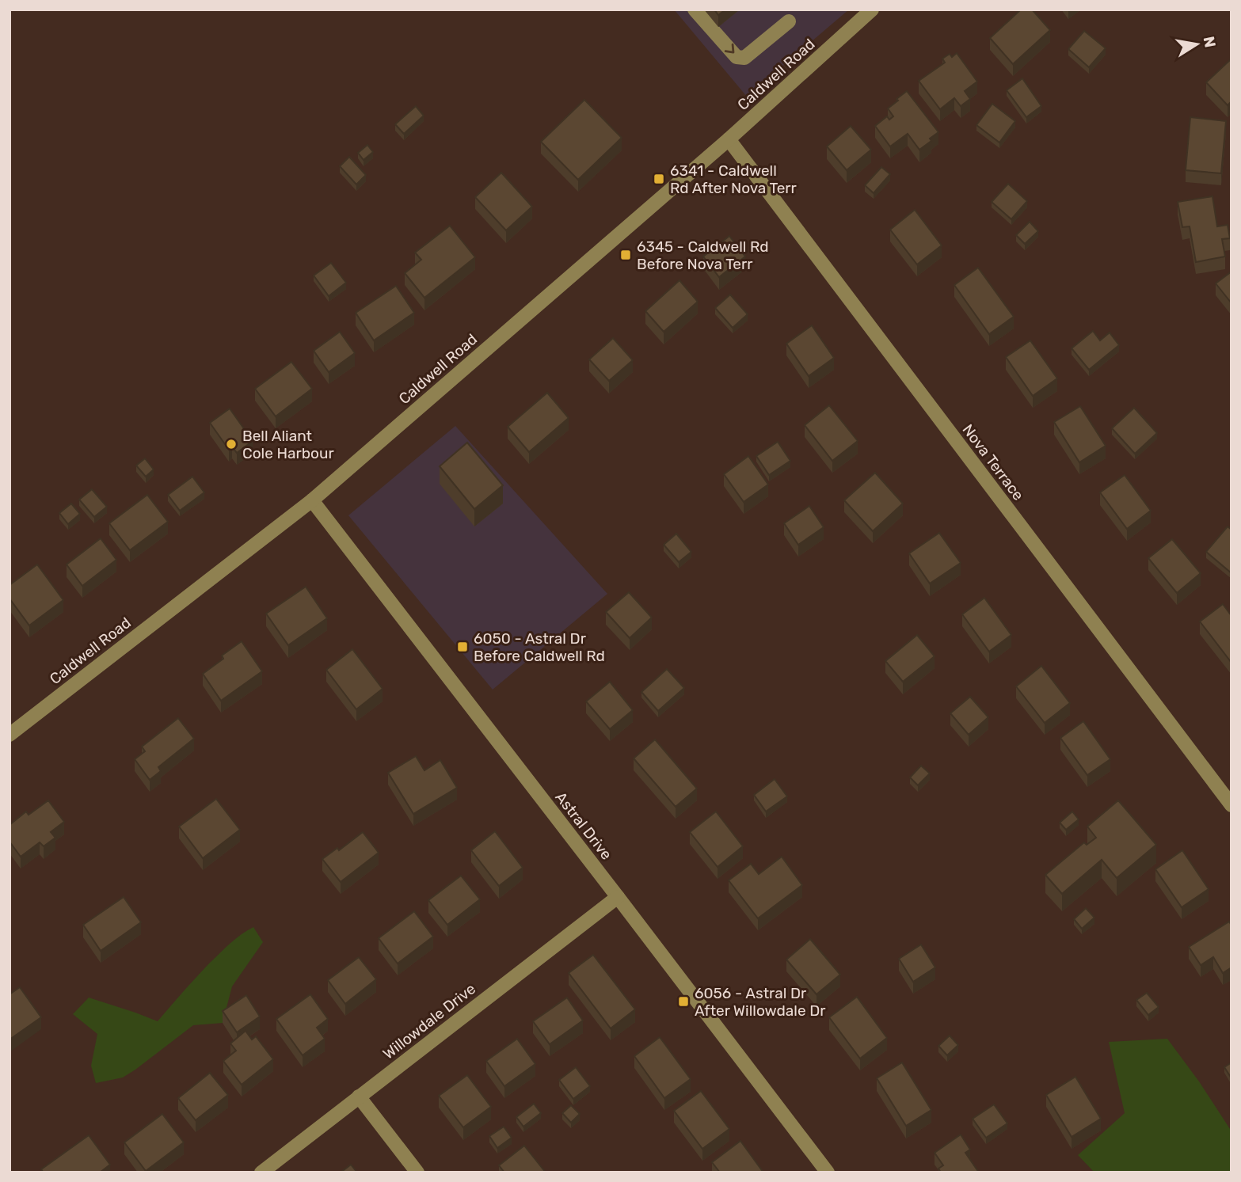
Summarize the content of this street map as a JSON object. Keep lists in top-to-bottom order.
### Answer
{
  "streets": {
    "street": [
      "Caldwell Road",
      "Nova Terrace",
      "Astral Drive",
      "Willowdale Drive"
    ]
  },
  "crossings": [
    ["Caldwell Road", "Nova Terrace"],
    ["Caldwell Road", "Astral Drive"],
    ["Astral Drive", "Willowdale Drive"]
  ],
  "places": {
    "transit": [
      "6341 - Caldwell Rd After Nova Terr",
      "6345 - Caldwell Rd Before Nova Terr",
      "6050 - Astral Dr Before Caldwell Rd",
      "6056 - Astral Dr After Willowdale Dr"
    ],
    "other": ["Bell Aliant Cole Harbour"]
  },
  "north": "right"
}
